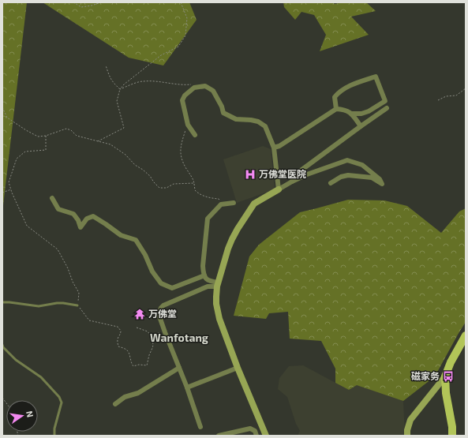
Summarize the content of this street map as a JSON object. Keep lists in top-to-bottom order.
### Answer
{
  "districts": ["Wanfotang"],
  "places": {
    "hospital": ["万佛堂医院"],
    "temple": ["万佛堂"],
    "bus stop": ["磁家务"]
  },
  "north": "right"
}
